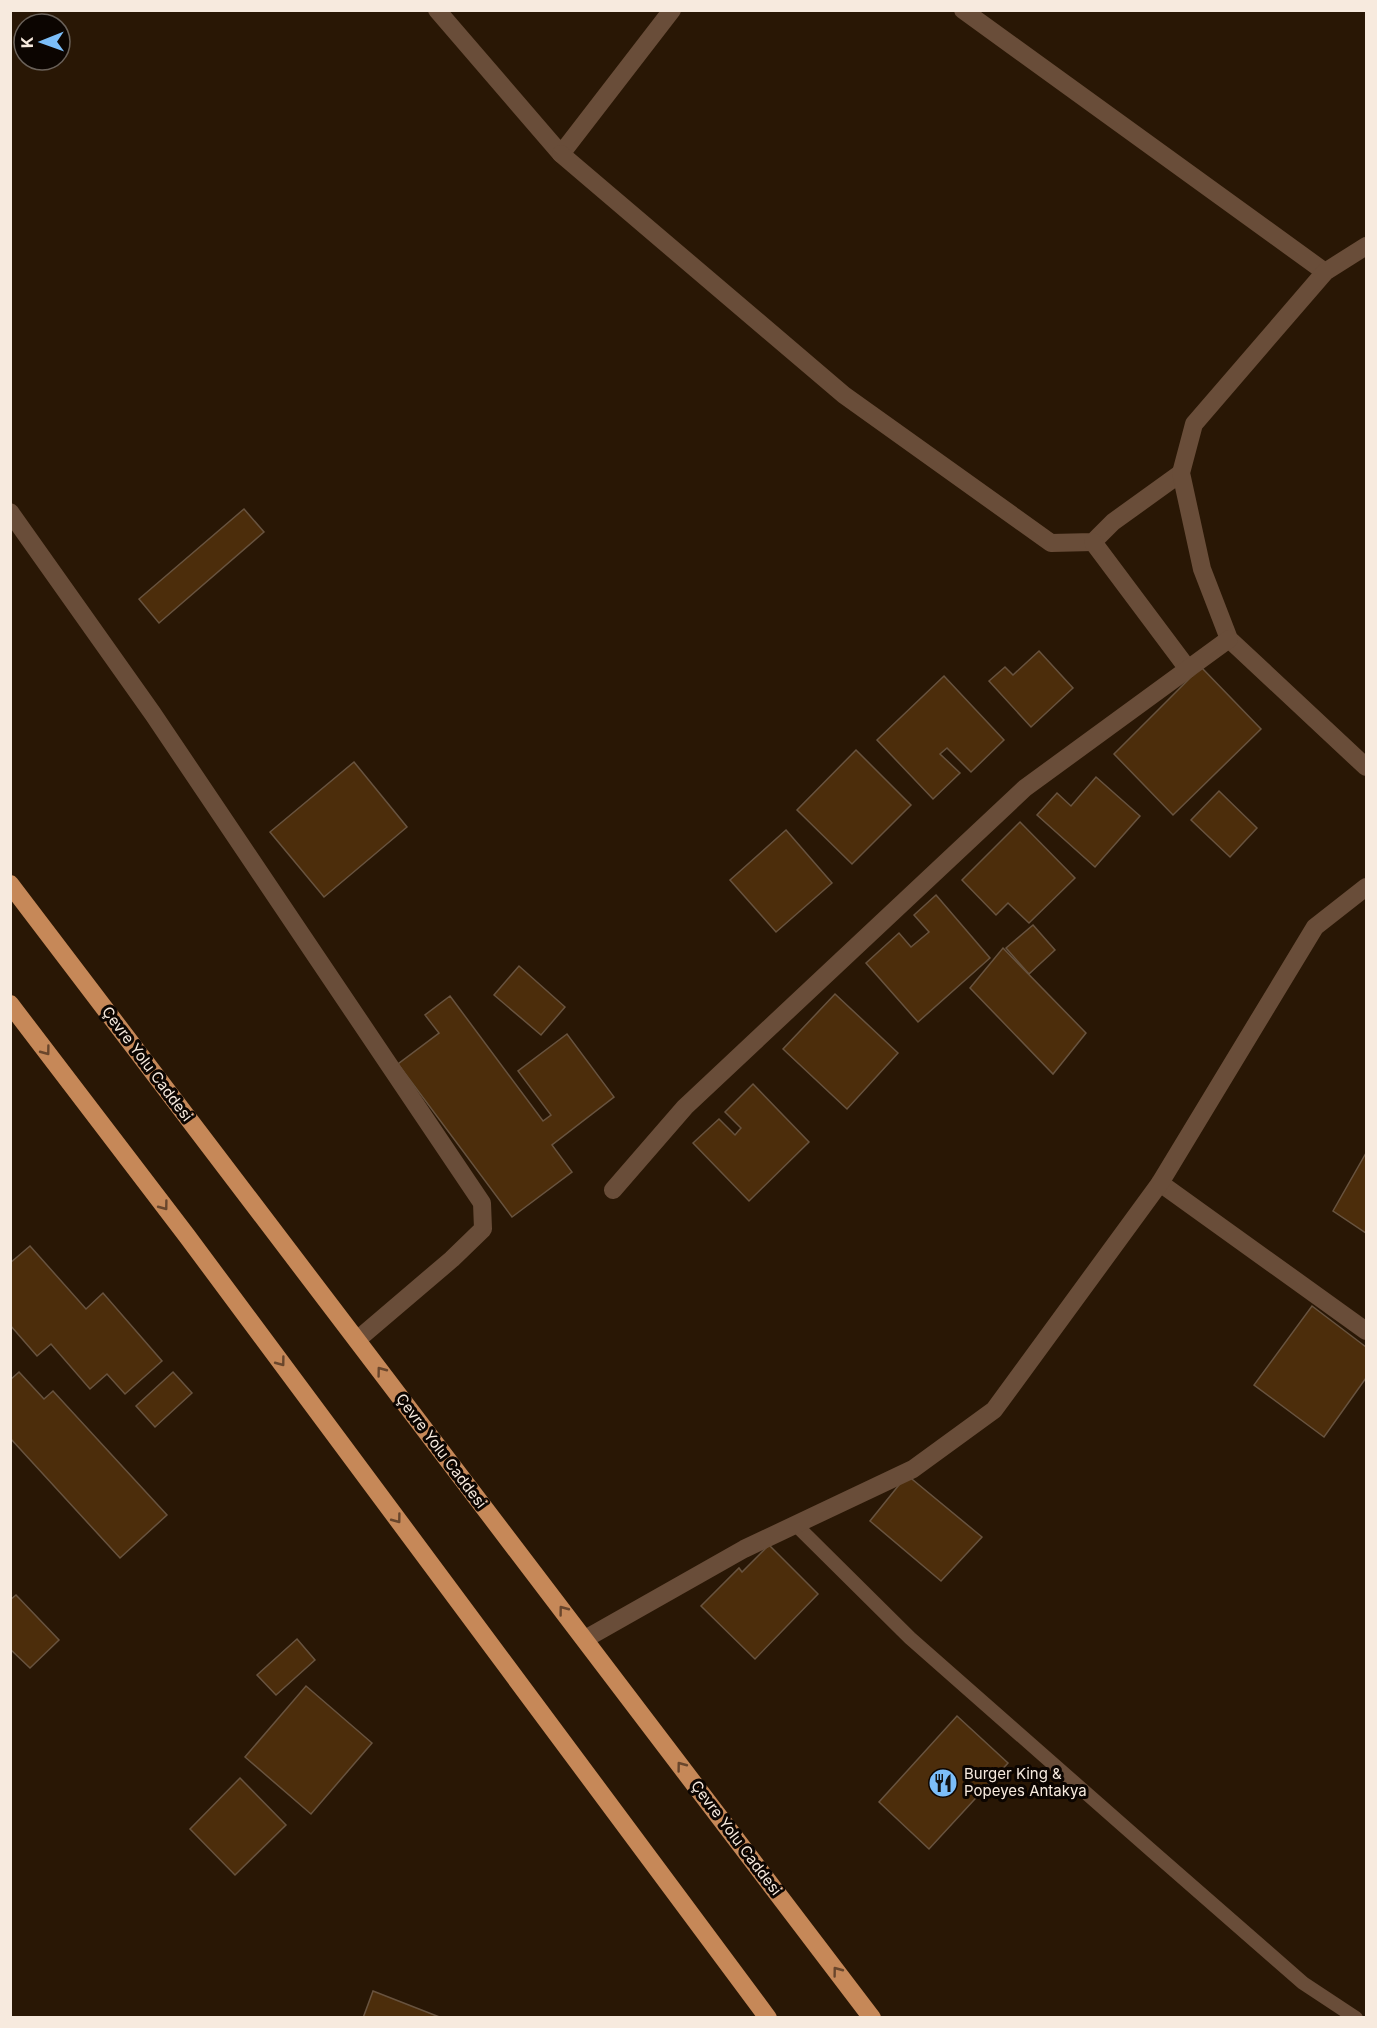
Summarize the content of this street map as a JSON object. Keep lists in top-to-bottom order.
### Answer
{
  "streets": {
    "highway": ["Çevre Yolu Caddesi"]
  },
  "places": {
    "restaurant": ["Burger King & Popeyes Antakya"]
  },
  "north": "left"
}
